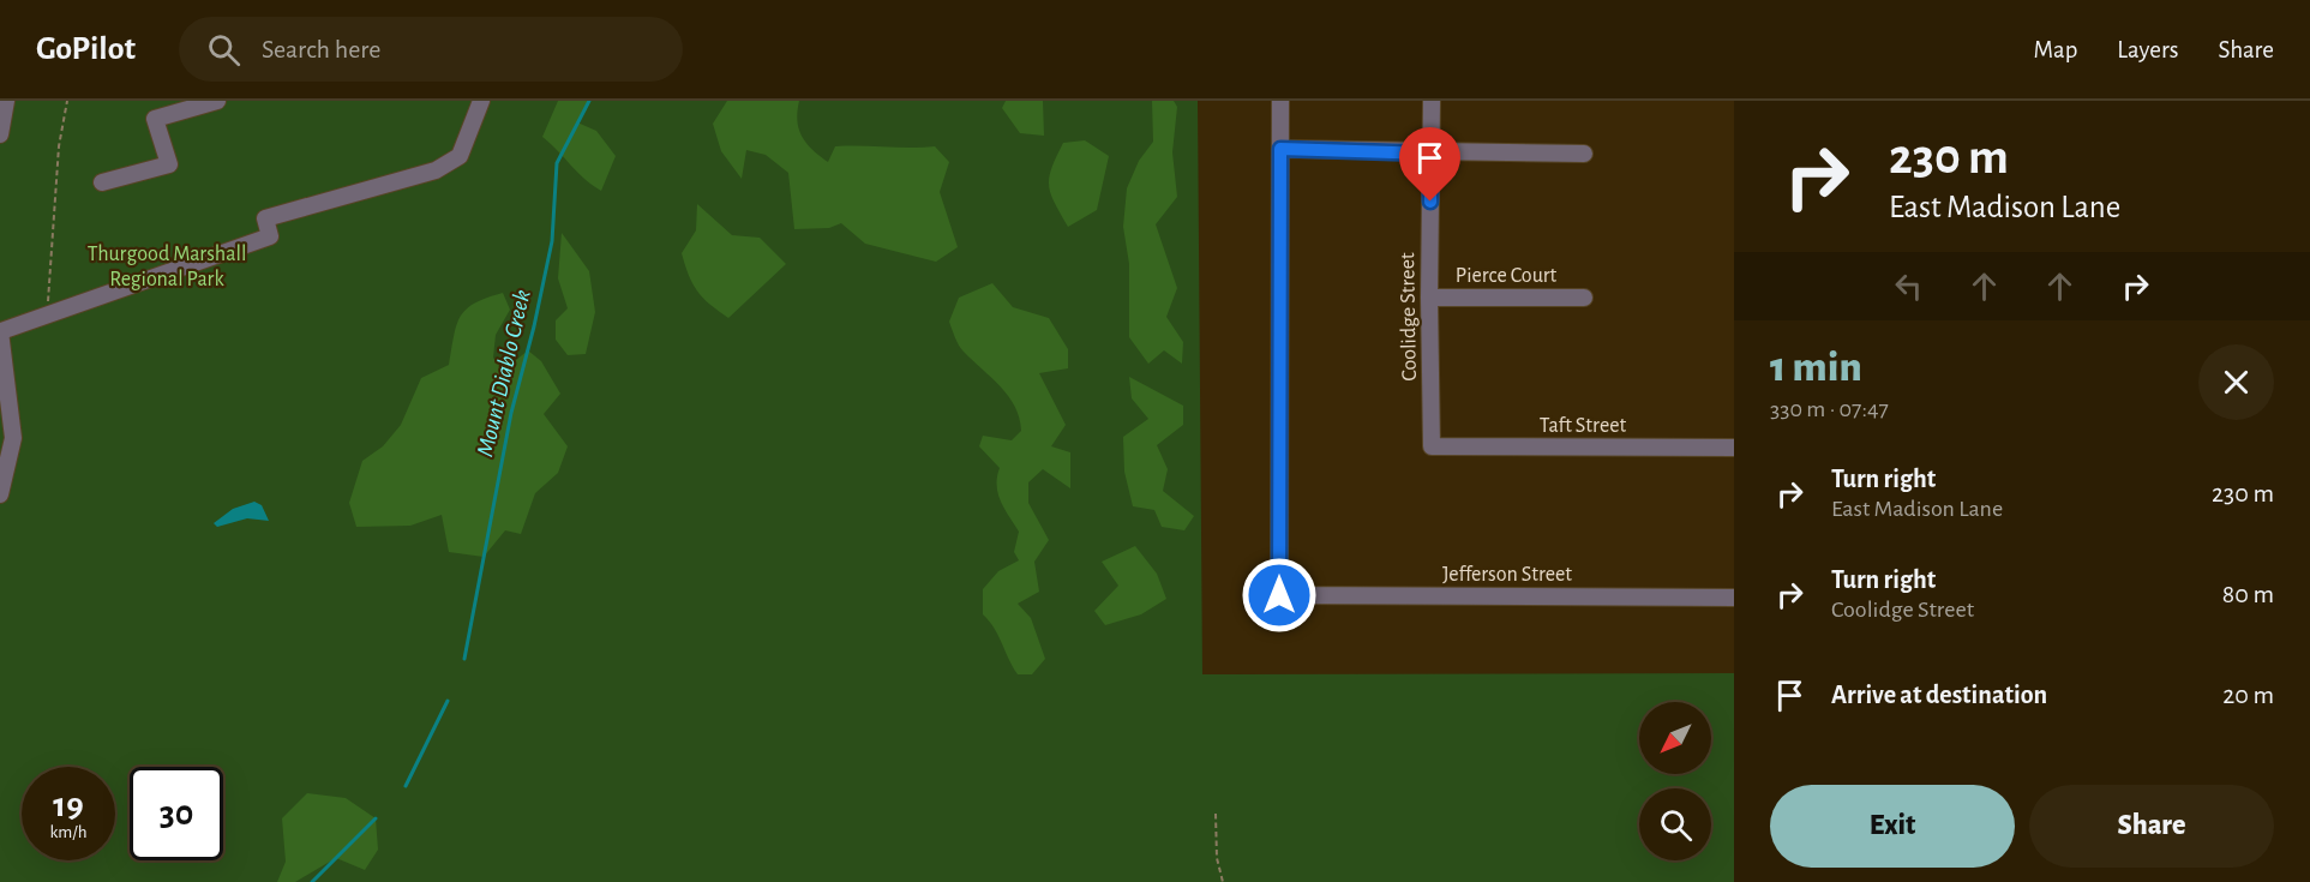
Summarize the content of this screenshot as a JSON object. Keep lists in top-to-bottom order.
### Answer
{
  "streets": {
    "street": [
      "Pierce Court",
      "Coolidge Street",
      "Taft Street",
      "Jefferson Street"
    ]
  },
  "crossings": [
    ["Pierce Court", "Coolidge Street"],
    ["Coolidge Street", "Taft Street"]
  ],
  "water": ["Mount Diablo Creek"],
  "parks": ["Thurgood Marshall Regional Park"],
  "north": "bottom left",
  "page": {
    "header": "GoPilot",
    "search": "Search here",
    "nav": ["Map", "Layers", "Share"],
    "turn": ["230 m", "East Madison Lane"],
    "heading": ["1 min", "330 m · 07:47"],
    "list": [
      {
        "name": "Turn right",
        "note": "East Madison Lane",
        "value": "230 m"
      },
      {
        "name": "Turn right",
        "note": "Coolidge Street",
        "value": "80 m"
      },
      {
        "name": "Arrive at destination",
        "value": "20 m"
      }
    ],
    "speed": "19 km/h",
    "limit": "30",
    "buttons": ["Exit", "Share"]
  }
}
